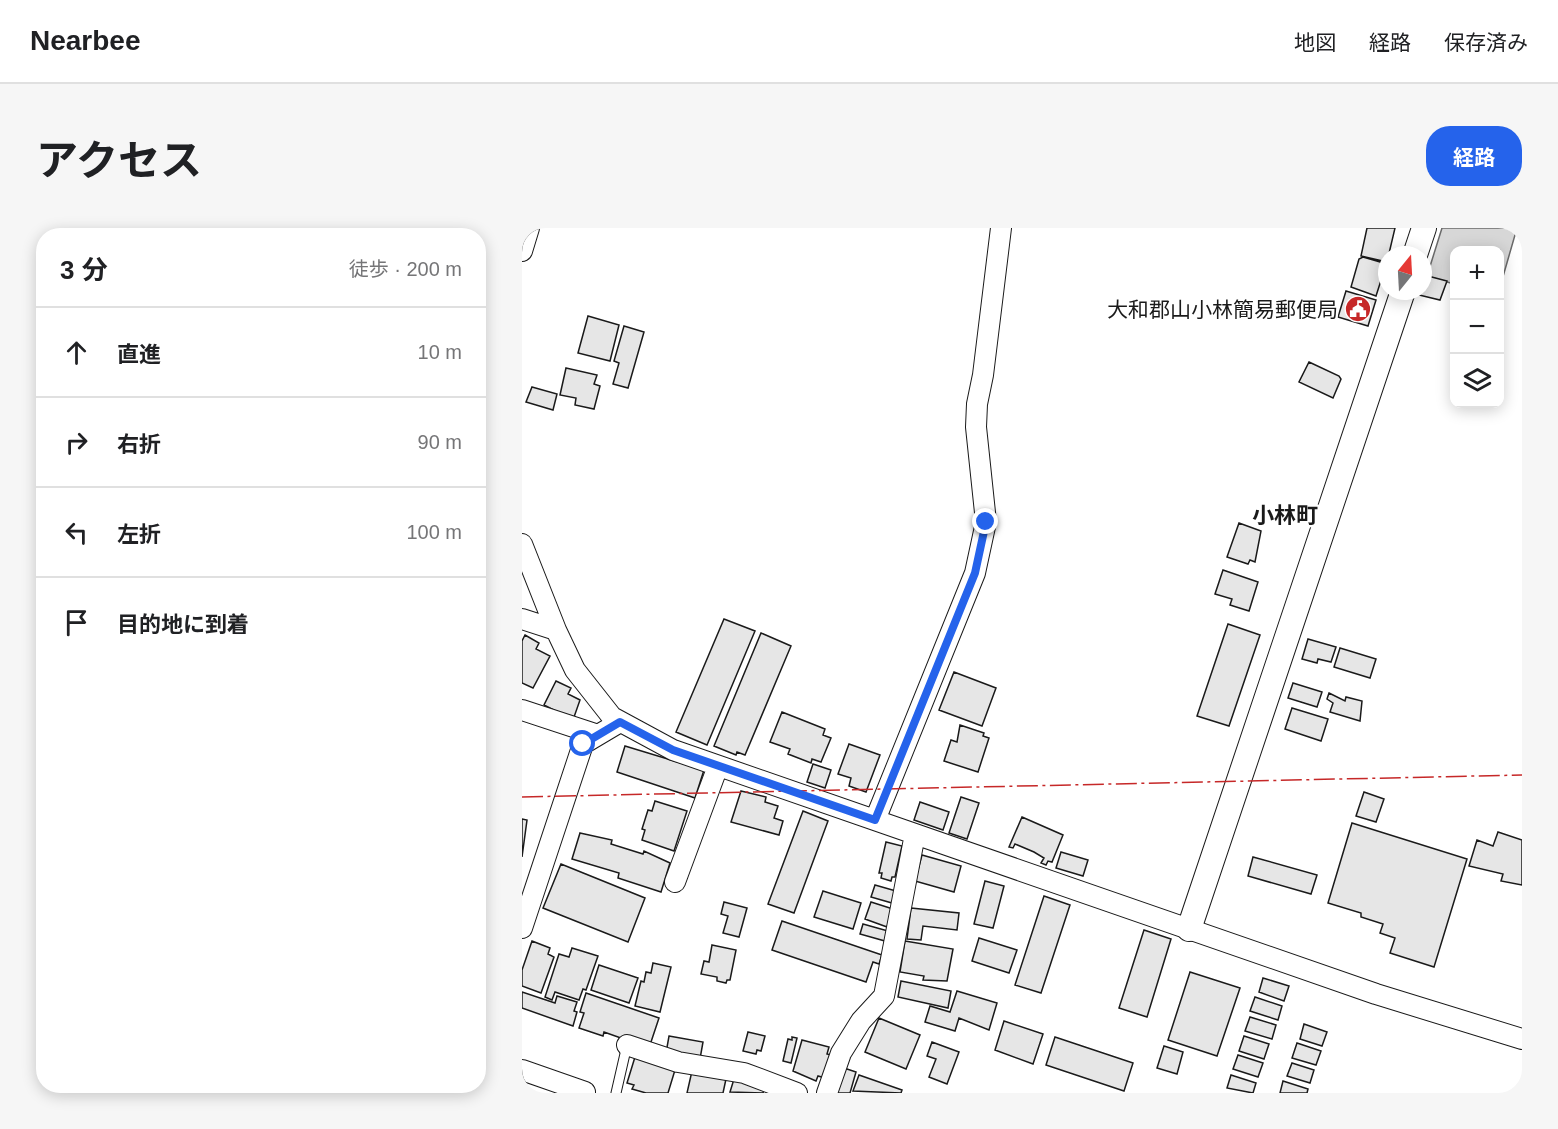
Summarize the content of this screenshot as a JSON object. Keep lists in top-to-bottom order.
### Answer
{
  "districts": ["小林町"],
  "places": {
    "public building": ["大和郡山小林簡易郵便局"]
  },
  "north": "top",
  "page": {
    "header": "Nearbee",
    "nav": ["地図", "経路", "保存済み"],
    "title": "アクセス",
    "buttons": "経路",
    "heading": ["3 分", "徒歩 · 200 m"],
    "map_buttons": ["+", "−"],
    "list": [
      ["直進", "10 m"],
      ["右折", "90 m"],
      ["左折", "100 m"],
      "目的地に到着"
    ]
  }
}
